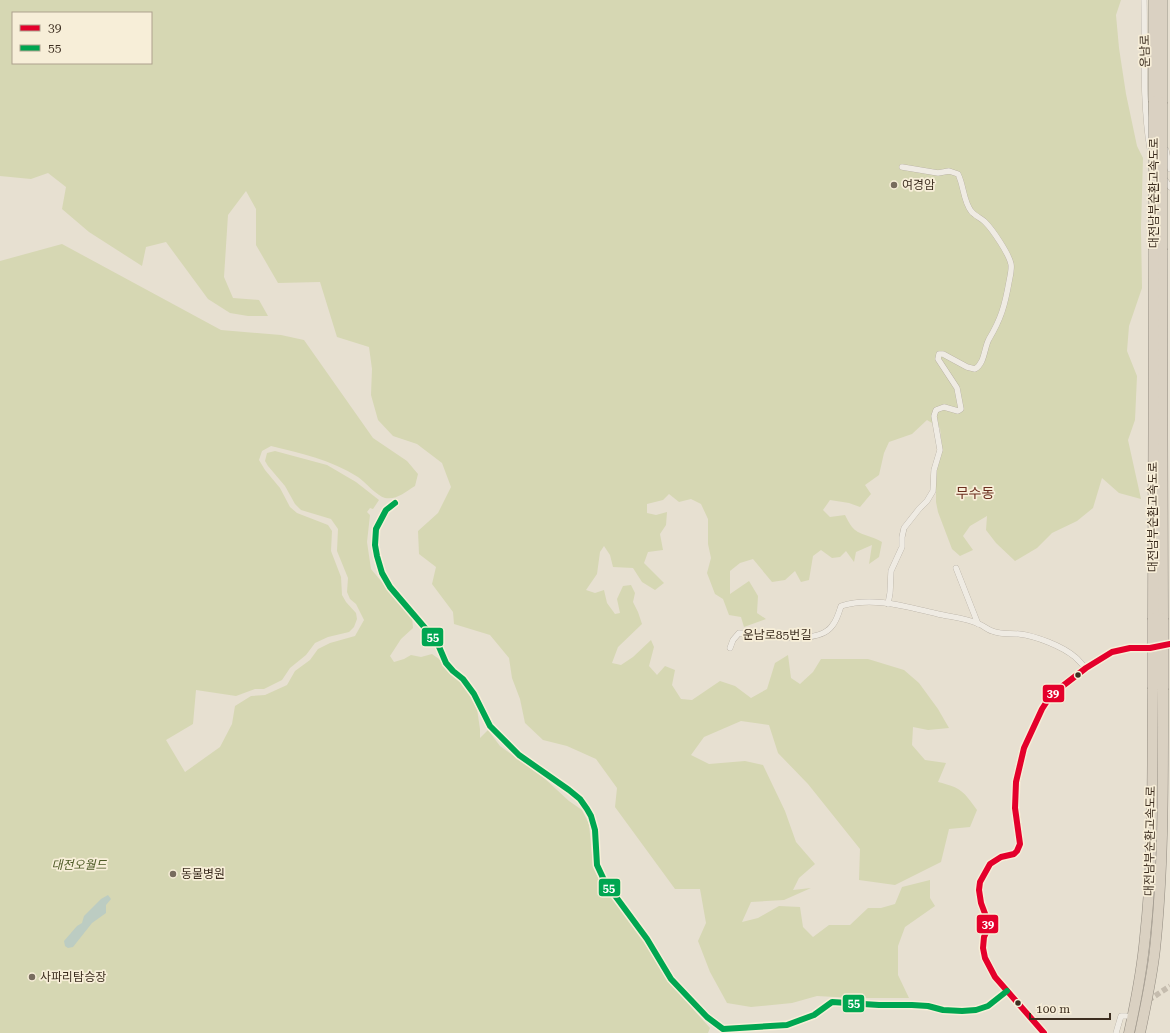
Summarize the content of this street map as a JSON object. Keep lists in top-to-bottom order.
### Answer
{
  "streets": {
    "highway": ["대전남부순환고속도로"],
    "street": ["운남로", "운남로85번길"]
  },
  "crossings": [
    ["운남로", "대전남부순환고속도로"]
  ],
  "districts": ["무수동"],
  "parks": ["대전오월드"],
  "places": ["여경암", "동물병원", "사파리탐승장"],
  "lines": ["transit line 55", "transit line 39"],
  "legend": ["39", "55"],
  "scale_bar": "100 m"
}
